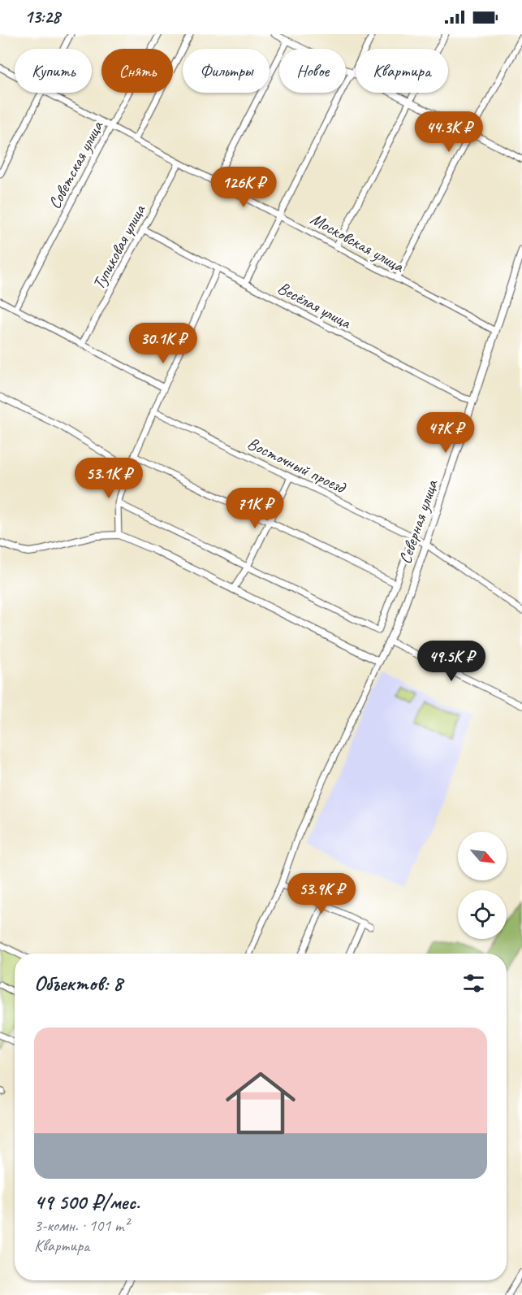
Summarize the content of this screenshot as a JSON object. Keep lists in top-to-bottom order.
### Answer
{
  "streets": {
    "street": [
      "Советская улица",
      "Московская улица",
      "Тупиковая улица",
      "Весёлая улица",
      "Восточный проезд",
      "Северная улица"
    ]
  },
  "crossings": [
    ["Советская улица", "Московская улица"],
    ["Московская улица", "Тупиковая улица"],
    ["Московская улица", "Северная улица"],
    ["Тупиковая улица", "Весёлая улица"],
    ["Весёлая улица", "Северная улица"],
    ["Восточный проезд", "Северная улица"]
  ],
  "north": "bottom right",
  "page": {
    "status": "13:28",
    "chip": [
      "Купить",
      "Снять",
      "Фильтры",
      "Новое",
      "Квартира"
    ],
    "price": [
      "44.3K ₽",
      "126K ₽",
      "30.1K ₽",
      "47K ₽",
      "53.1K ₽",
      "71K ₽",
      "49.5K ₽",
      "53.9K ₽"
    ],
    "heading": "Объектов: 8",
    "list": [
      {
        "name": "49 500 ₽/мес.",
        "note": "3-комн. · 101 m² · Квартира"
      }
    ]
  }
}
